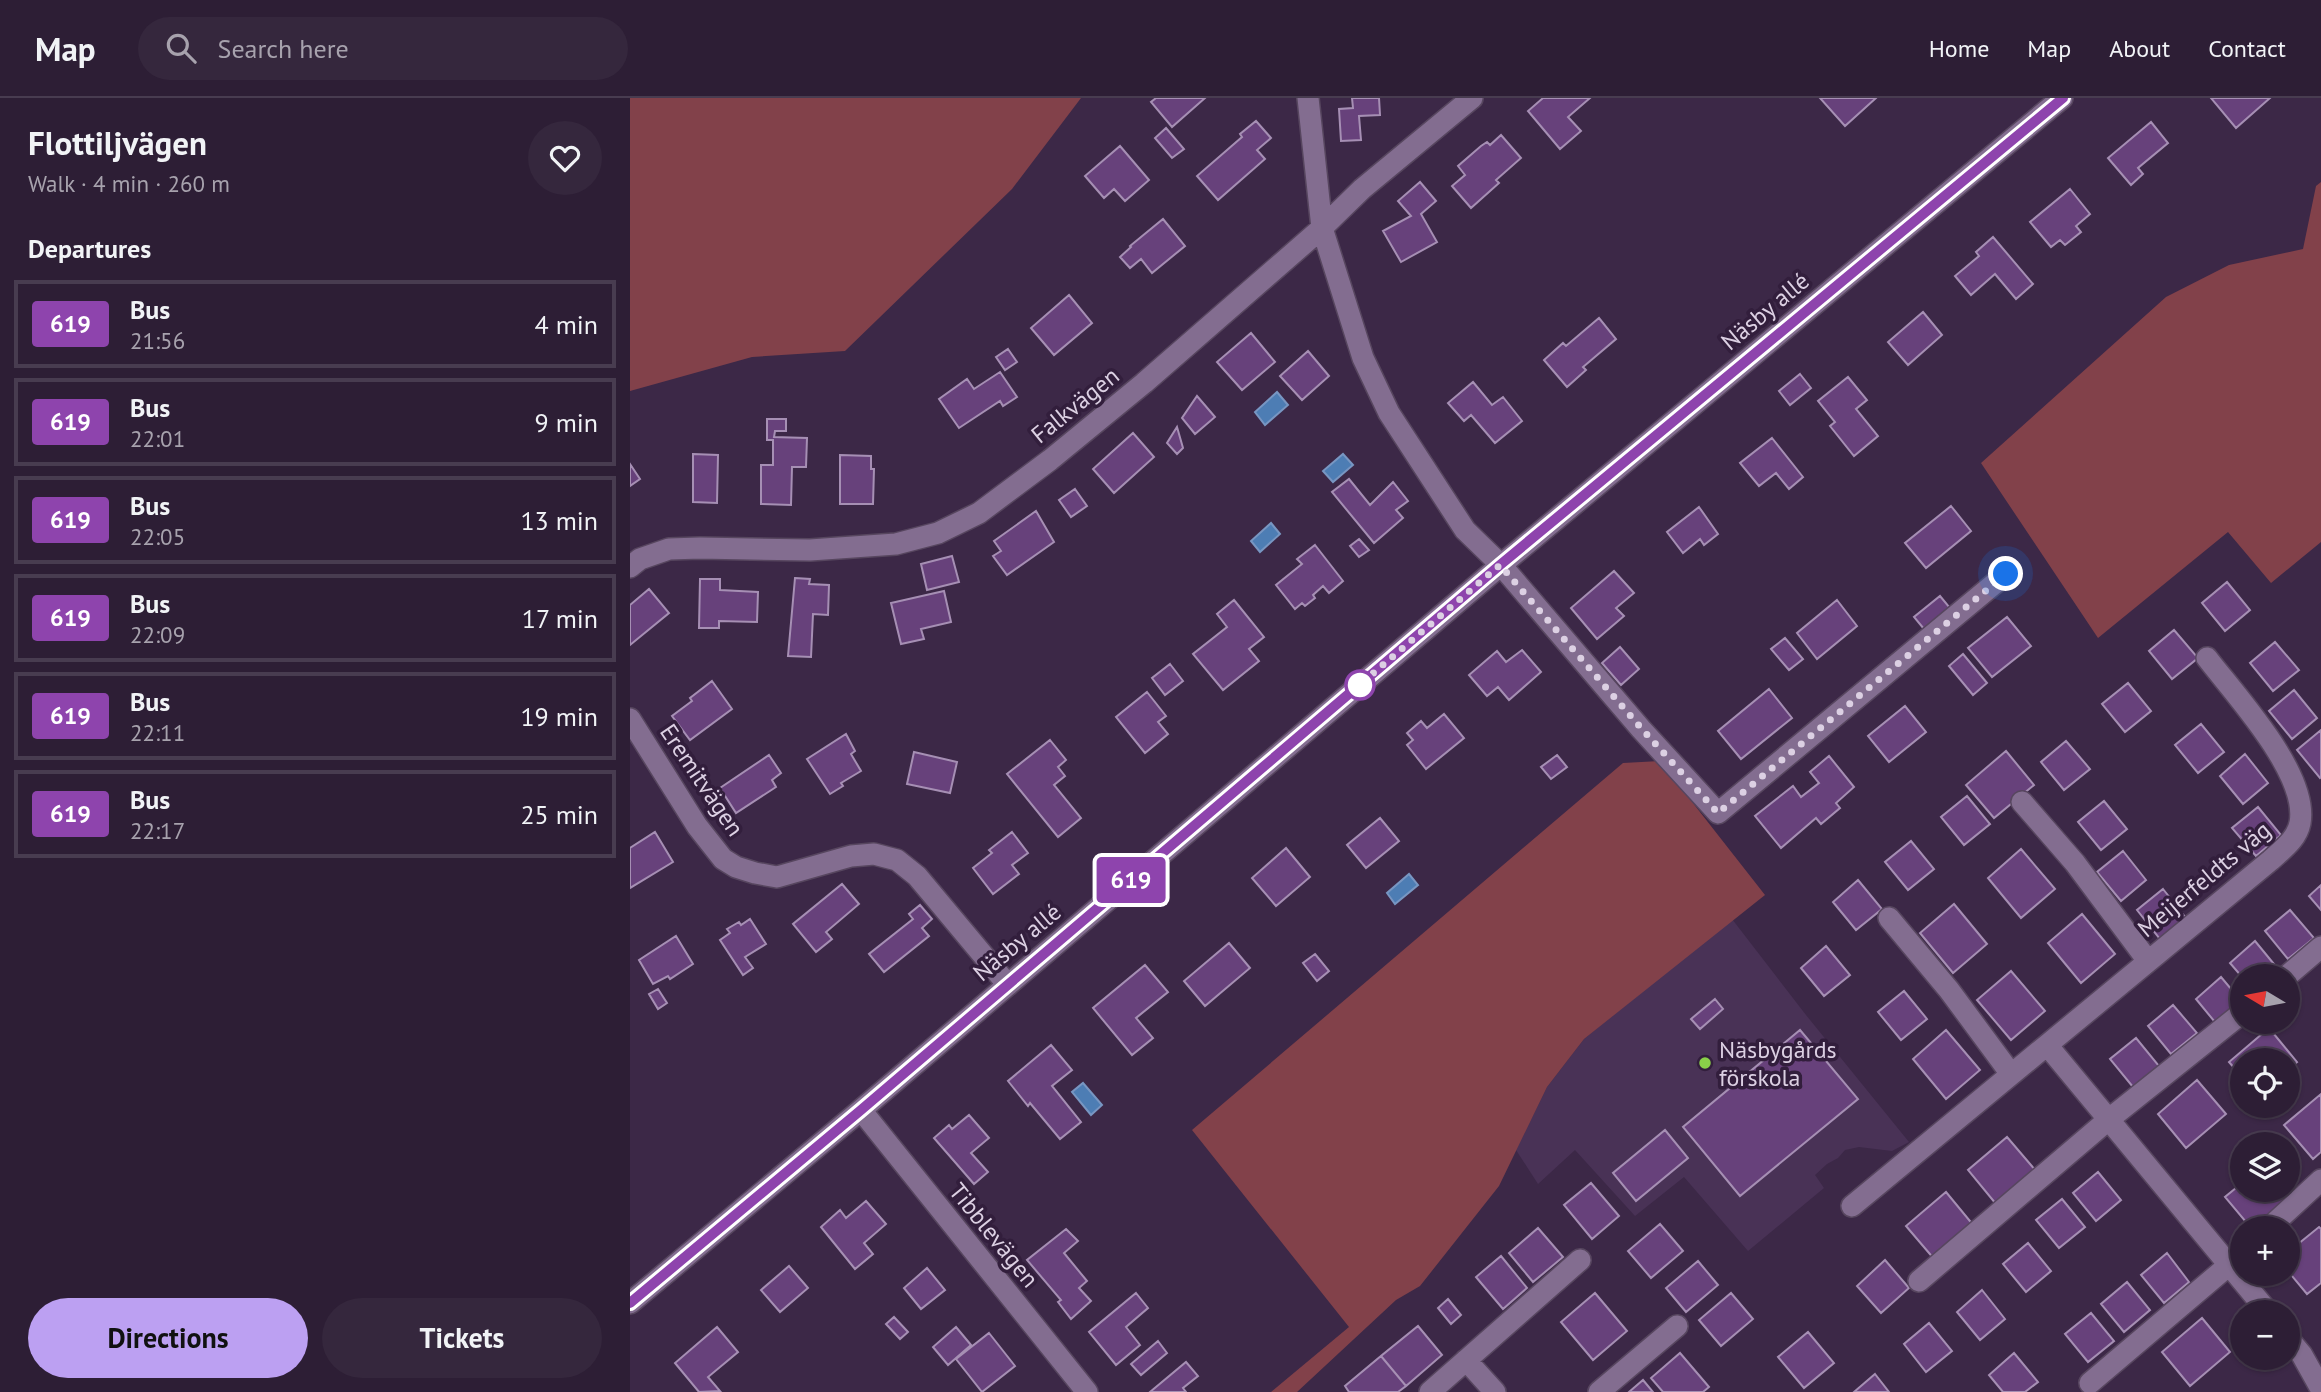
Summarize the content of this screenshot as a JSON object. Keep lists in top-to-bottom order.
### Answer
{
  "streets": {
    "street": [
      "Näsby allé",
      "Falkvägen",
      "Eremitvägen",
      "Meijerfeldts väg",
      "Tibblevägen"
    ]
  },
  "crossings": [
    ["Näsby allé", "Eremitvägen"],
    ["Näsby allé", "Tibblevägen"]
  ],
  "places": ["Näsbygårds förskola"],
  "lines": ["bus line 619"],
  "north": "left",
  "page": {
    "header": "Map",
    "search": "Search here",
    "nav": [
      "Home",
      "Map",
      "About",
      "Contact"
    ],
    "heading": [
      ["Flottiljvägen", "Walk · 4 min · 260 m"],
      "Departures"
    ],
    "on_map": "619",
    "list": [
      {
        "mark": "619",
        "name": "Bus",
        "note": "21:56",
        "value": "4 min"
      },
      {
        "mark": "619",
        "name": "Bus",
        "note": "22:01",
        "value": "9 min"
      },
      {
        "mark": "619",
        "name": "Bus",
        "note": "22:05",
        "value": "13 min"
      },
      {
        "mark": "619",
        "name": "Bus",
        "note": "22:09",
        "value": "17 min"
      },
      {
        "mark": "619",
        "name": "Bus",
        "note": "22:11",
        "value": "19 min"
      },
      {
        "mark": "619",
        "name": "Bus",
        "note": "22:17",
        "value": "25 min"
      }
    ],
    "map_buttons": ["+", "−"],
    "buttons": ["Directions", "Tickets"]
  }
}
